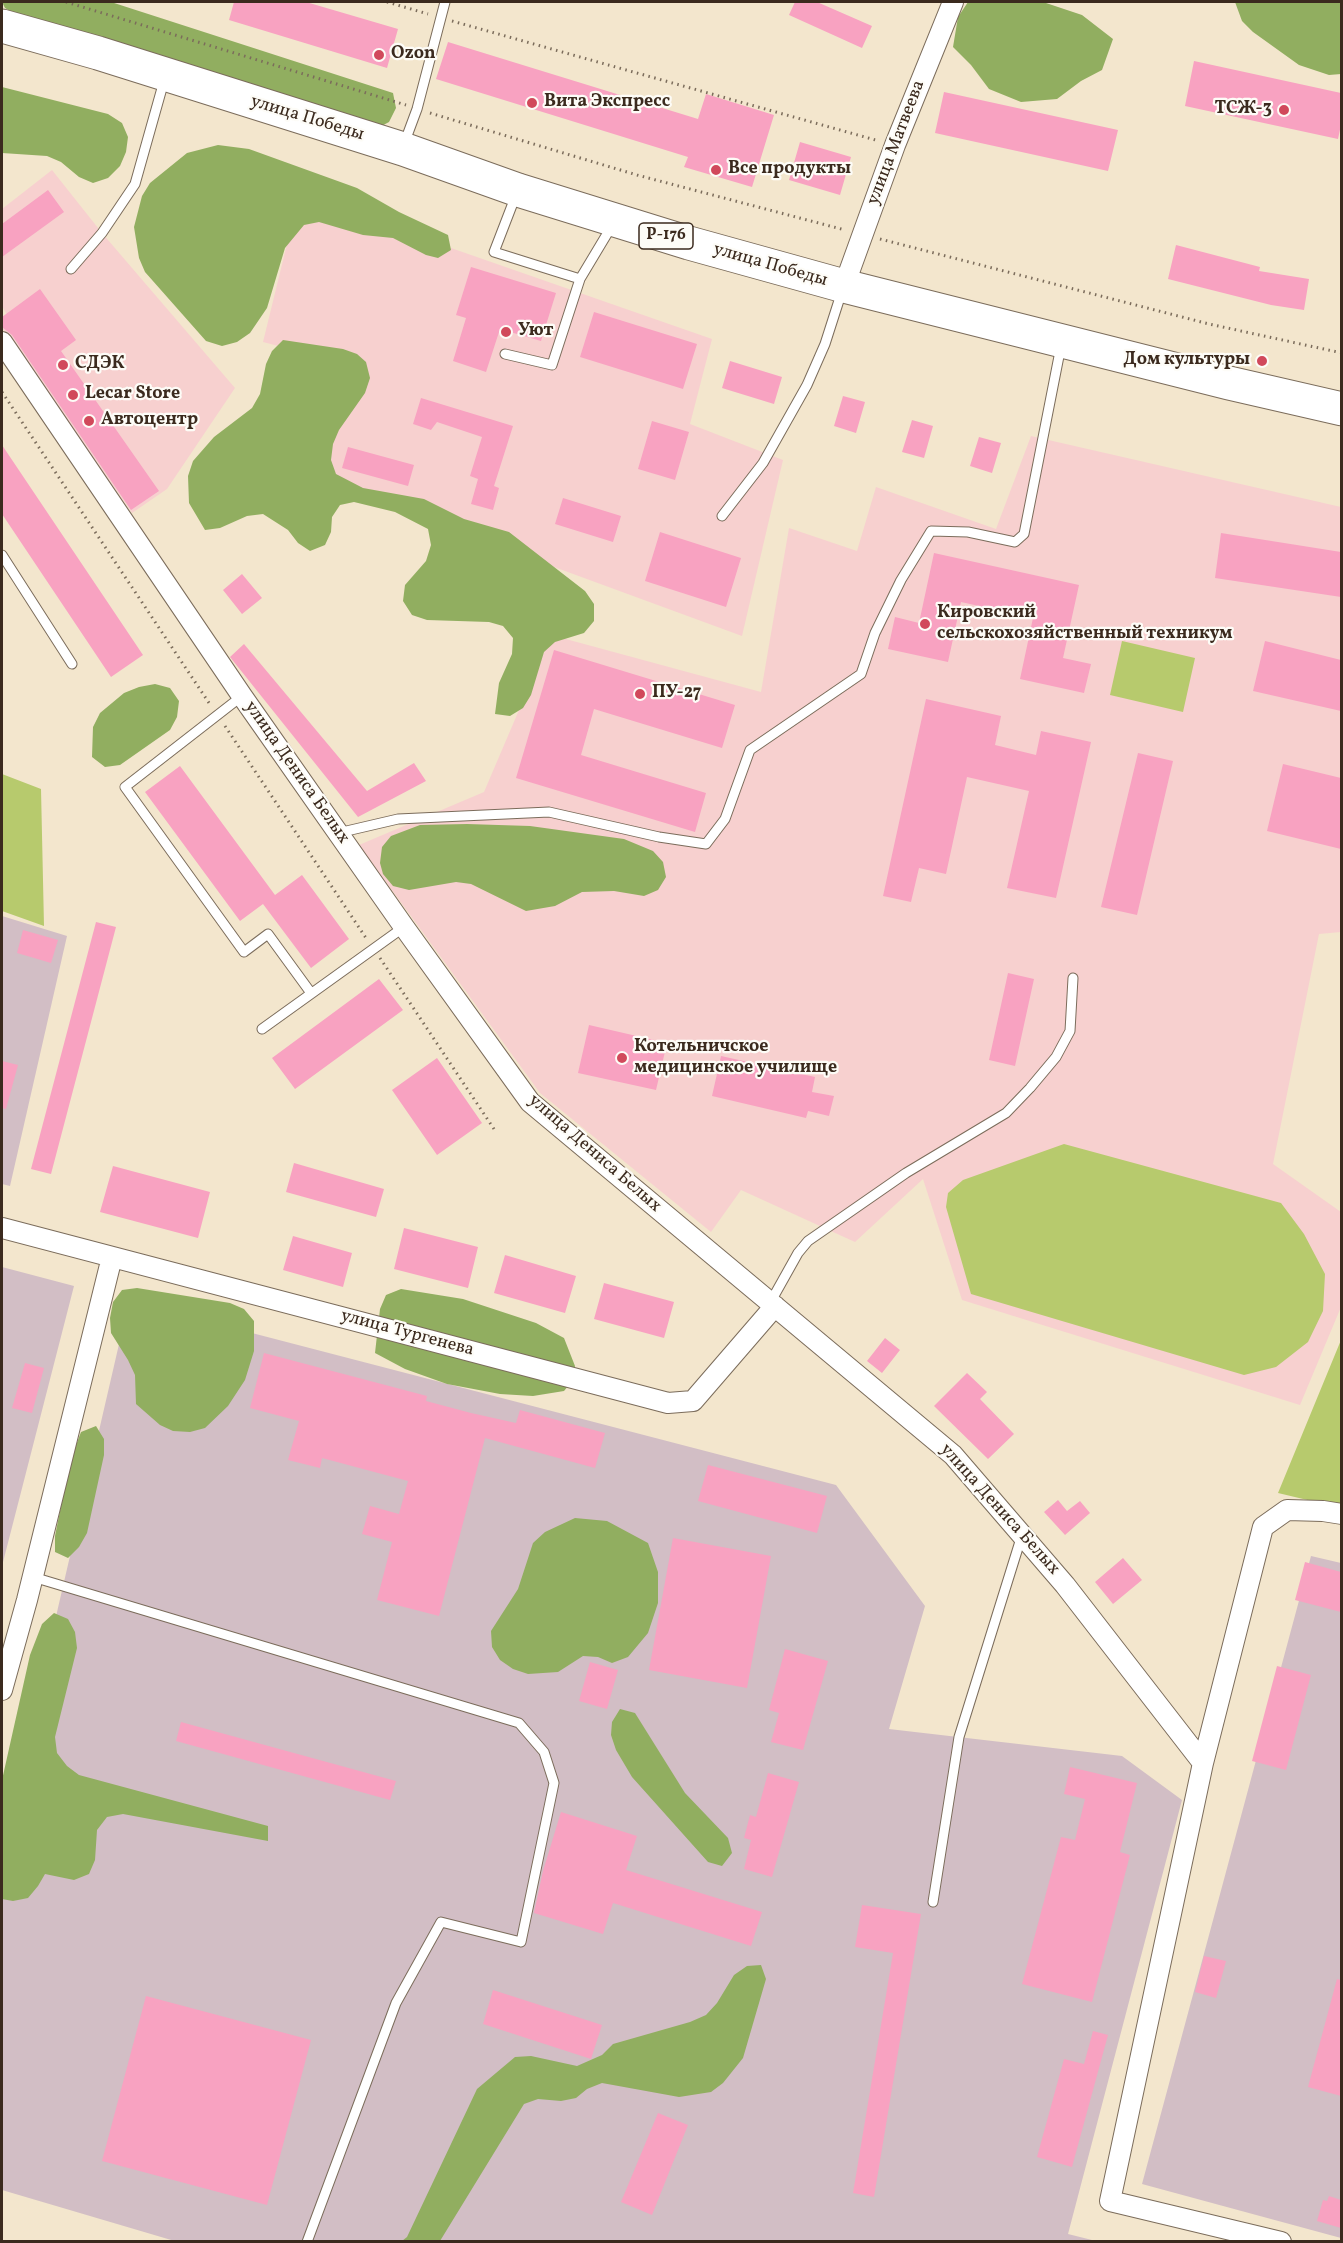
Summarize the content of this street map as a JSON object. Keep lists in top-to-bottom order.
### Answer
{
  "streets": {
    "highway": ["улица Победы", "Р-176"],
    "street": ["улица Матвеева", "улица Дениса Белых", "улица Тургенева"]
  },
  "crossings": [
    ["улица Победы", "улица Матвеева"],
    ["улица Дениса Белых", "улица Тургенева"]
  ],
  "places": [
    "Ozon",
    "Вита Экспресс",
    "ТСЖ-3",
    "Все продукты",
    "Уют",
    "Дом культуры",
    "СДЭК",
    "Lecar Store",
    "Автоцентр",
    "Кировский сельскохозяйственный техникум",
    "ПУ-27",
    "Котельничское медицинское училище"
  ]
}
